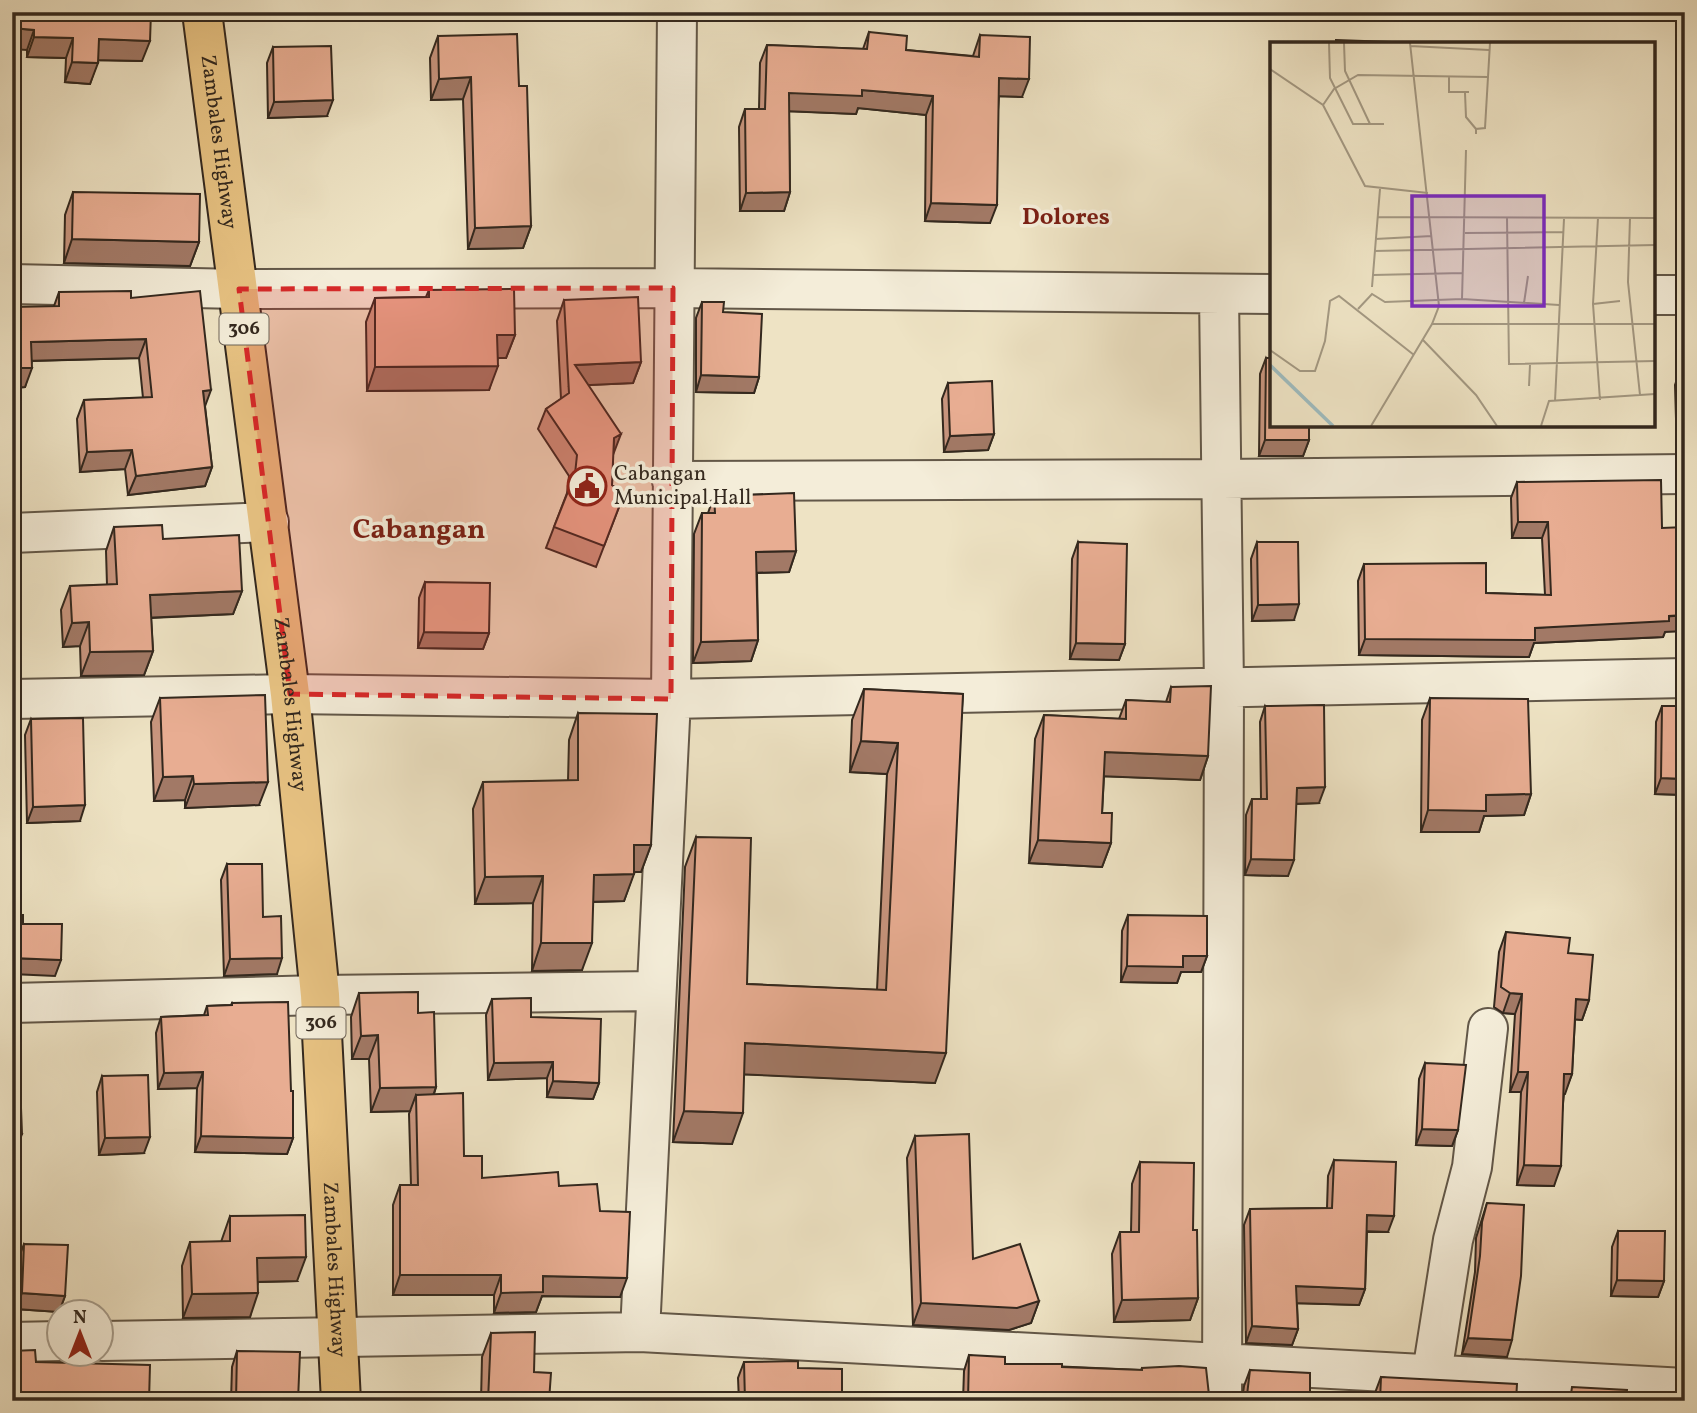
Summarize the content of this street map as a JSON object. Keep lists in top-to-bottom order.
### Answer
{
  "streets": {
    "main road": ["Zambales Highway", "306"]
  },
  "districts": ["Dolores", "Cabangan"],
  "places": {
    "public building": ["Cabangan Municipal Hall"]
  },
  "north": "top"
}
